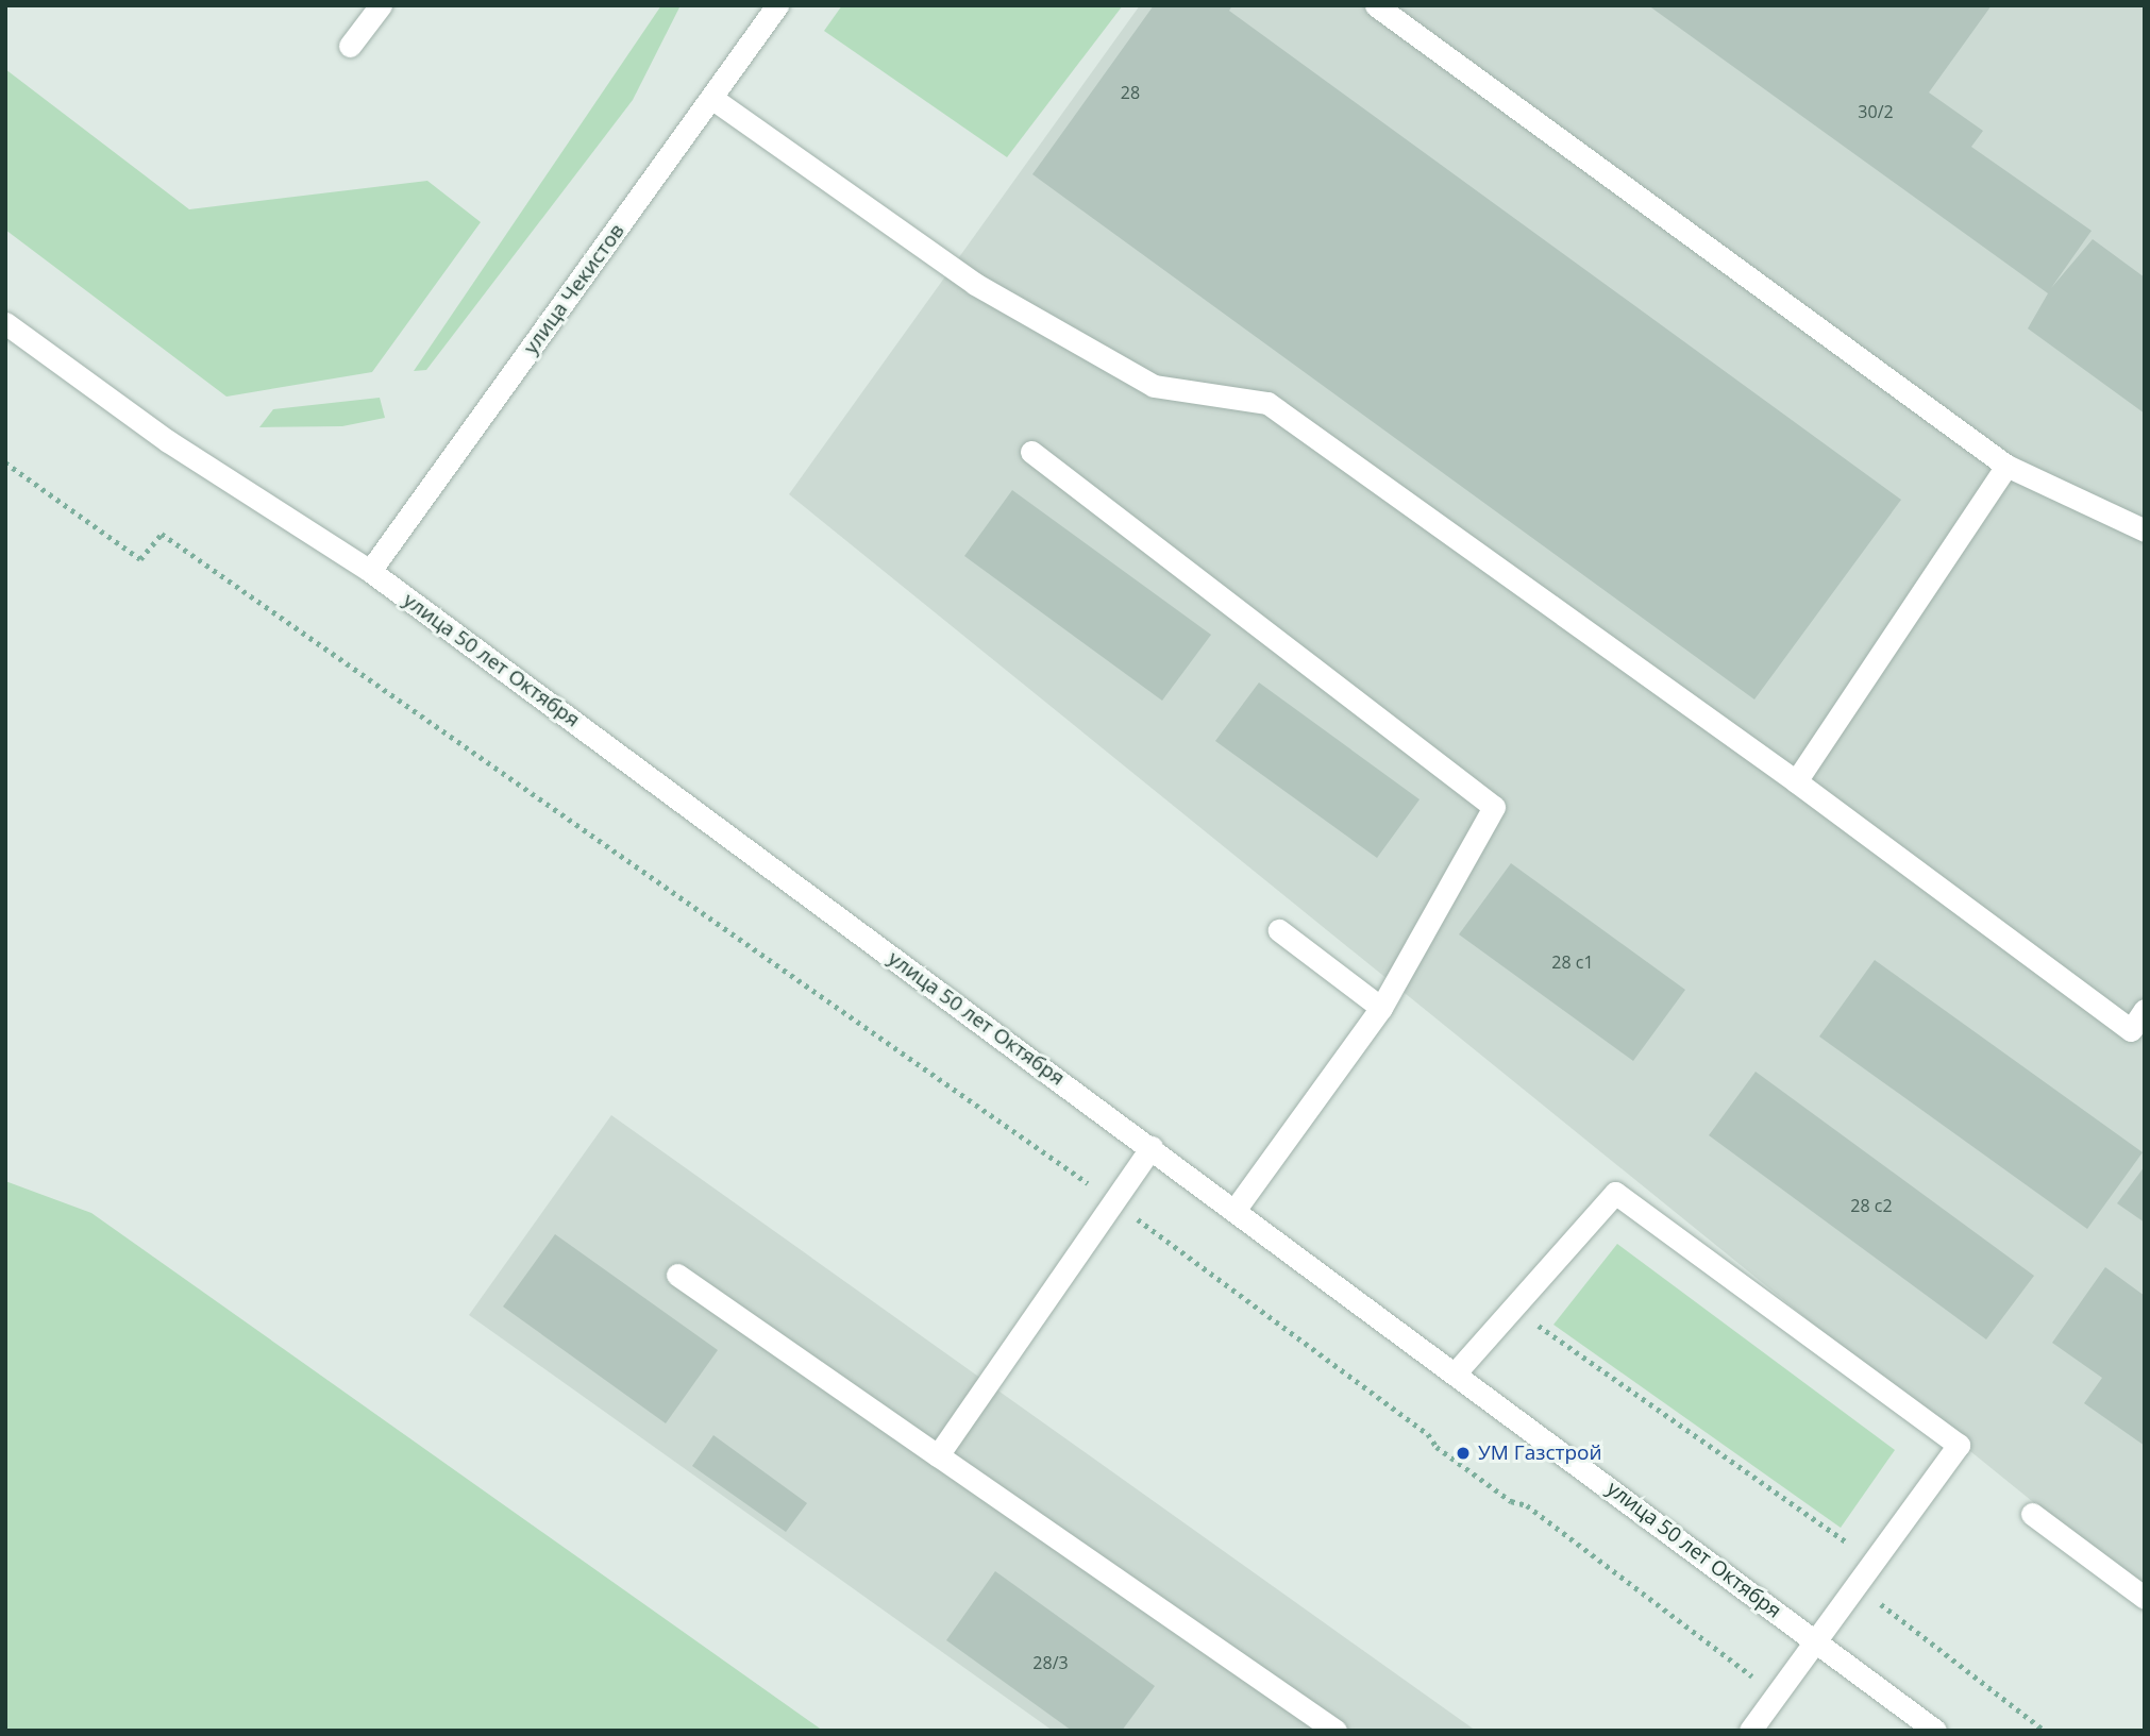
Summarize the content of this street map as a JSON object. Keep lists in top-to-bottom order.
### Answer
{
  "streets": {
    "main road": ["улица Чекистов", "улица 50 лет Октября"]
  },
  "crossings": [
    ["улица Чекистов", "улица 50 лет Октября"]
  ],
  "places": ["УМ Газстрой"],
  "house_numbers": [
    "28",
    "30/2",
    "28 с1",
    "28 с2",
    "28/3"
  ]
}
